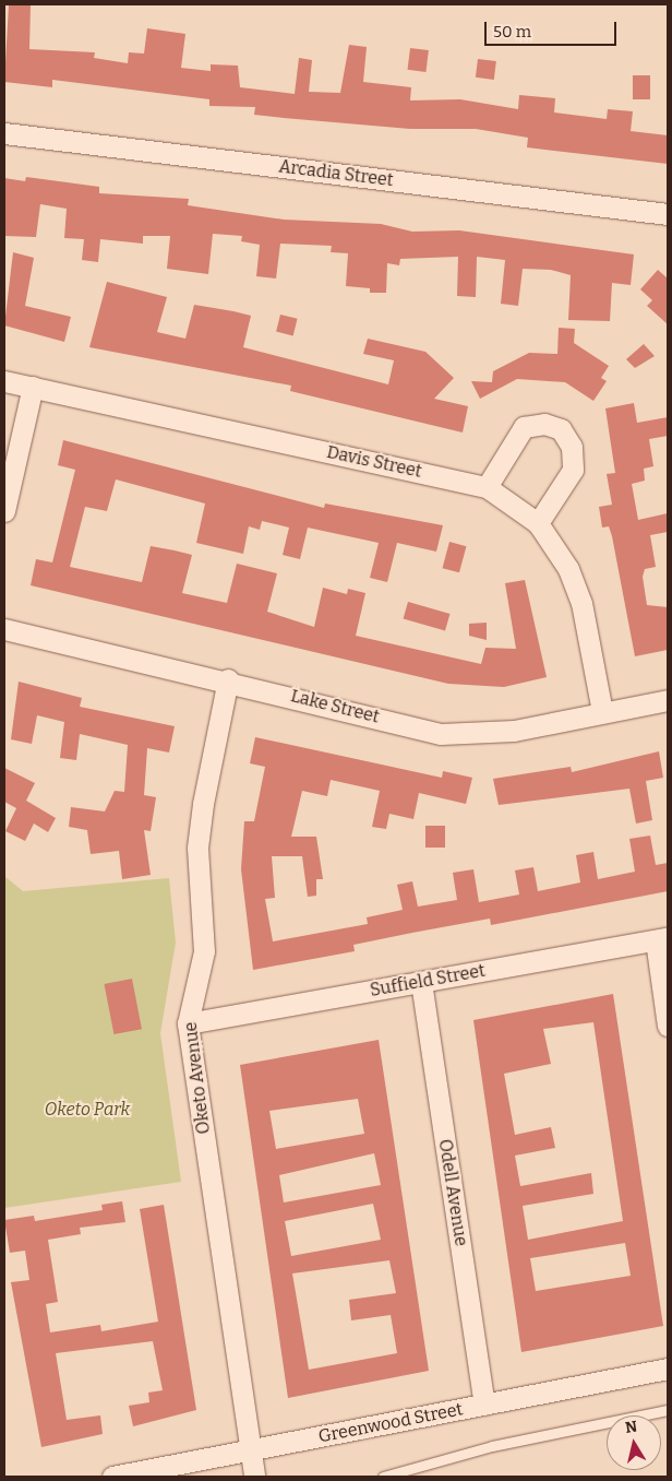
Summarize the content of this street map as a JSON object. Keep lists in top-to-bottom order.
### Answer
{
  "streets": {
    "street": [
      "Arcadia Street",
      "Davis Street",
      "Lake Street",
      "Suffield Street",
      "Oketo Avenue",
      "Odell Avenue",
      "Greenwood Street"
    ]
  },
  "crossings": [
    ["Davis Street", "Lake Street"],
    ["Lake Street", "Oketo Avenue"],
    ["Suffield Street", "Oketo Avenue"],
    ["Suffield Street", "Odell Avenue"],
    ["Oketo Avenue", "Greenwood Street"],
    ["Odell Avenue", "Greenwood Street"]
  ],
  "parks": ["Oketo Park"],
  "scale_bar": "50 m",
  "north": "top"
}
